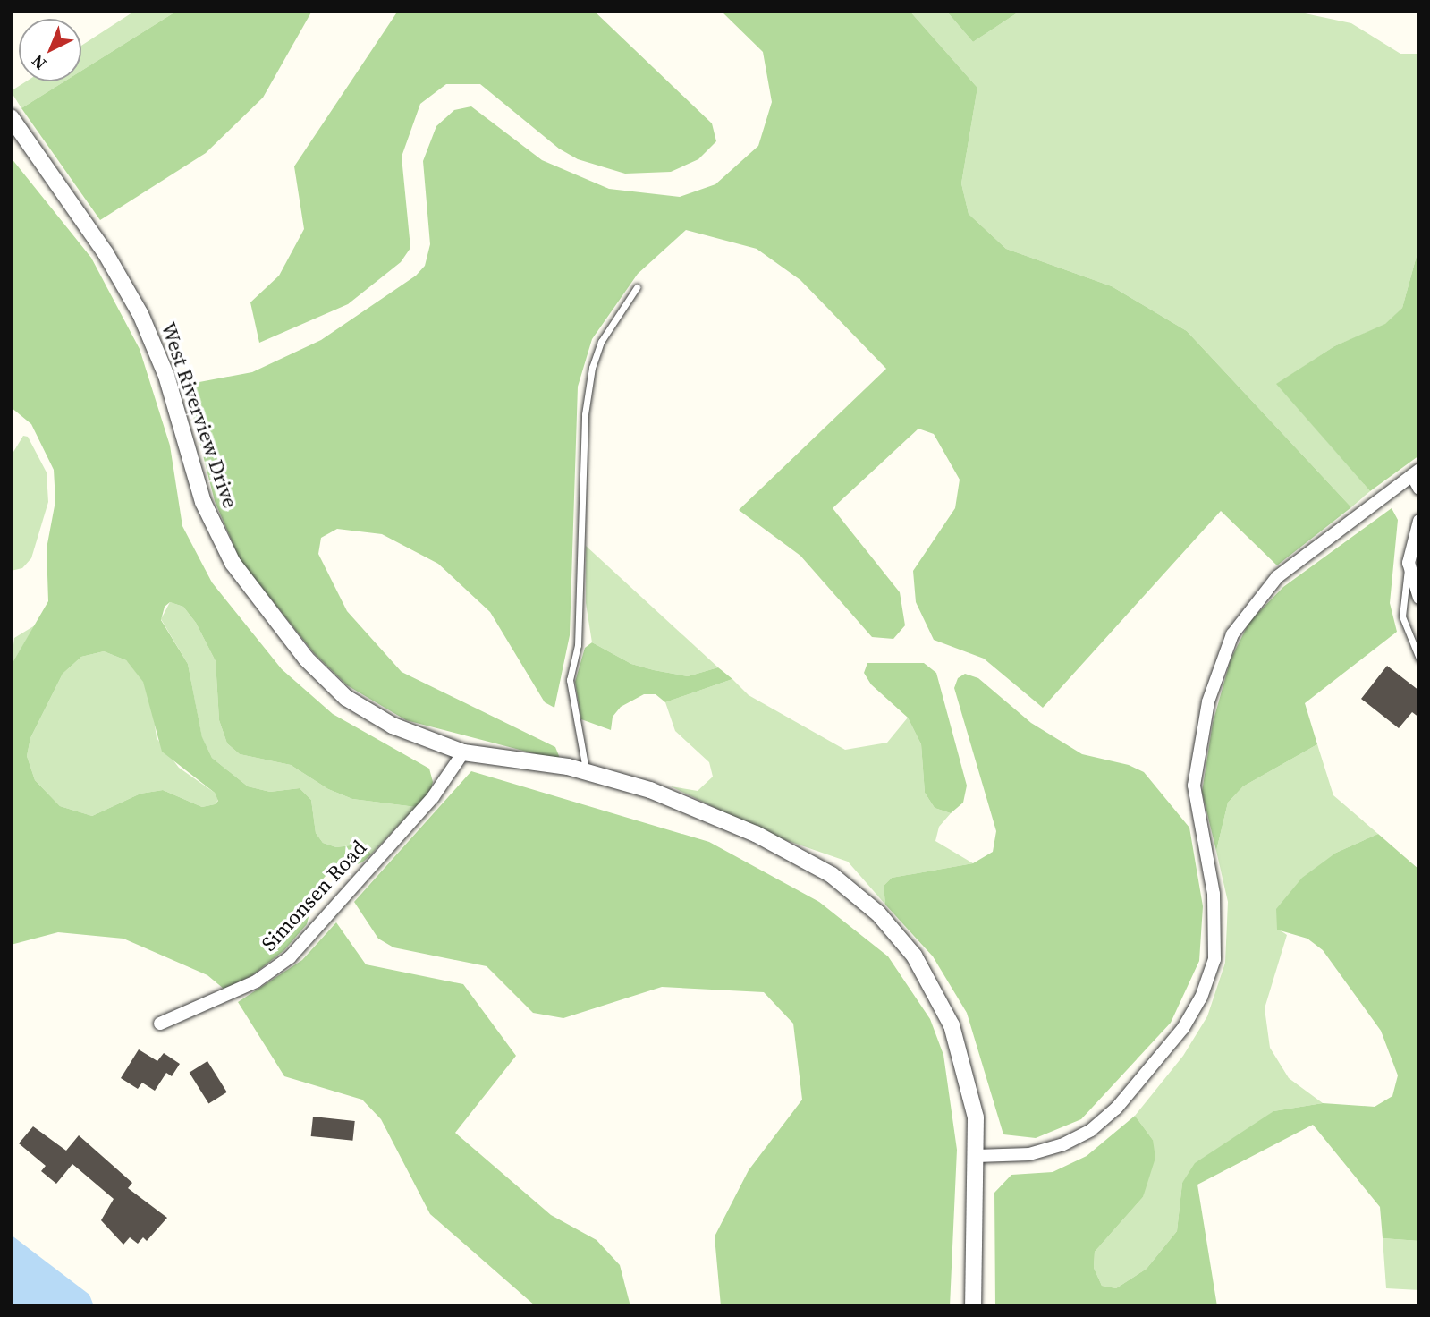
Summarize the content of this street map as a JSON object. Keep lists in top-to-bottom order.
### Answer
{
  "streets": {
    "street": ["West Riverview Drive", "Simonsen Road"]
  },
  "crossings": [
    ["West Riverview Drive", "Simonsen Road"]
  ],
  "north": "bottom left"
}
